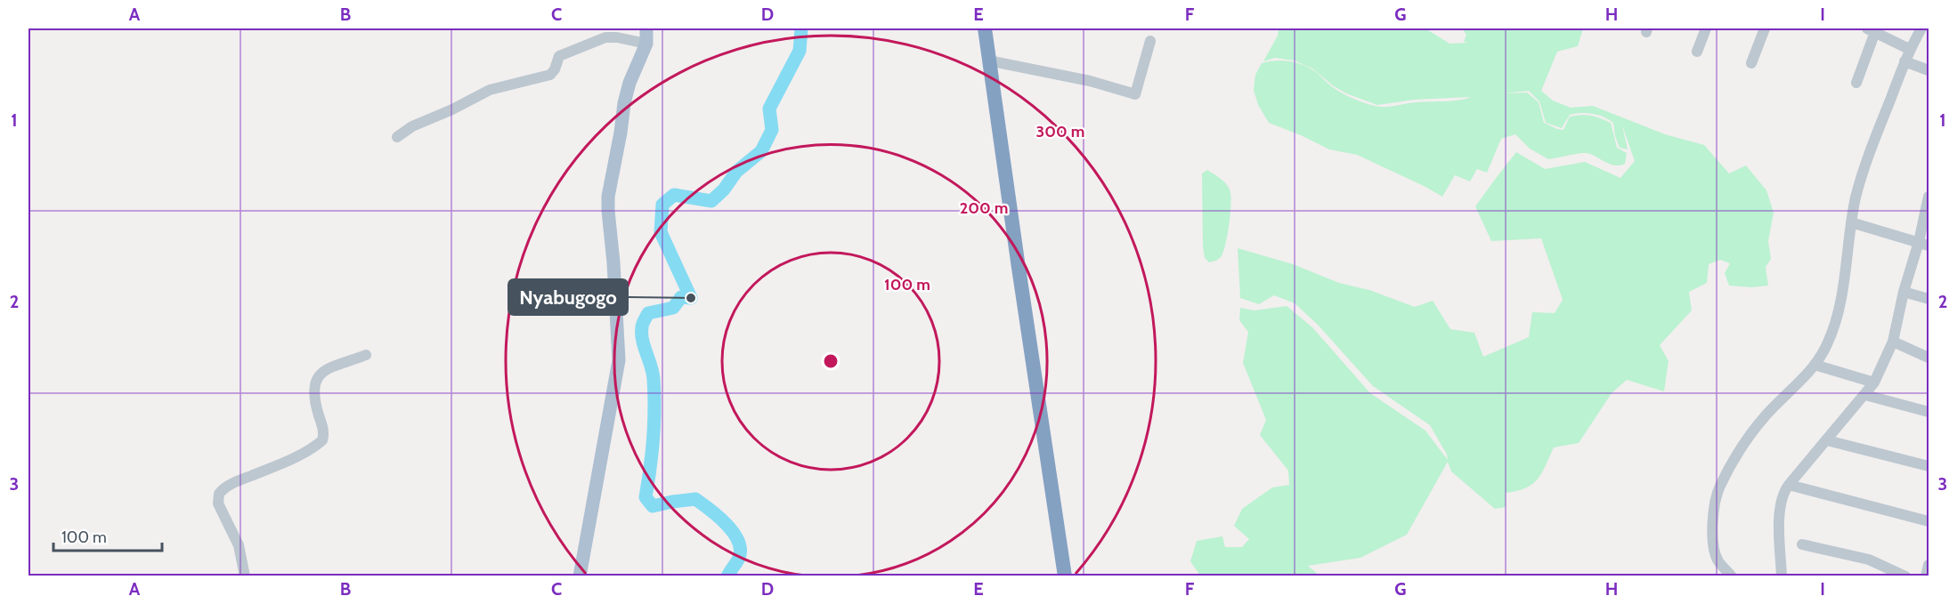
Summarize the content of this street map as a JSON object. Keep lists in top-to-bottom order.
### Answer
{
  "places": ["Nyabugogo"],
  "scale_bar": "100 m",
  "grid": {
    "columns": [
      "A",
      "B",
      "C",
      "D",
      "E",
      "F",
      "G",
      "H",
      "I"
    ],
    "rows": ["1", "2", "3"]
  },
  "rings": ["300 m", "200 m", "100 m"]
}
